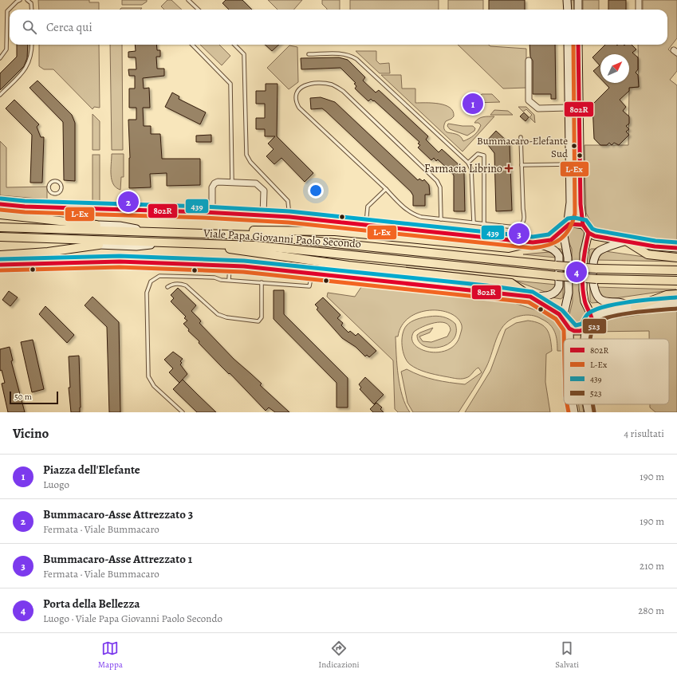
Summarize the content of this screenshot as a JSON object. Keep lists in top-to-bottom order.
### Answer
{
  "streets": {
    "main road": ["Viale Papa Giovanni Paolo Secondo"]
  },
  "places": {
    "other": ["Bummacaro-Elefante Sud"],
    "health": ["Farmacia Librino"]
  },
  "lines": [
    "transit line 802R",
    "transit line L-Ex",
    "transit line 439",
    "transit line 523"
  ],
  "legend": [
    "802R",
    "L-Ex",
    "439",
    "523"
  ],
  "scale_bar": "50 m",
  "north": "top right",
  "page": {
    "search": "Cerca qui",
    "pins": [
      "1",
      "2",
      "3",
      "4"
    ],
    "scale": "50 m",
    "heading": ["Vicino", "4 risultati"],
    "list": [
      {
        "mark": "1",
        "name": "Piazza dell'Elefante",
        "note": "Luogo",
        "value": "190 m"
      },
      {
        "mark": "2",
        "name": "Bummacaro-Asse Attrezzato 3",
        "note": "Fermata · Viale Bummacaro",
        "value": "190 m"
      },
      {
        "mark": "3",
        "name": "Bummacaro-Asse Attrezzato 1",
        "note": "Fermata · Viale Bummacaro",
        "value": "210 m"
      },
      {
        "mark": "4",
        "name": "Porta della Bellezza",
        "note": "Luogo · Viale Papa Giovanni Paolo Secondo",
        "value": "280 m"
      }
    ],
    "nav": ["Mappa", "Indicazioni", "Salvati"]
  }
}
